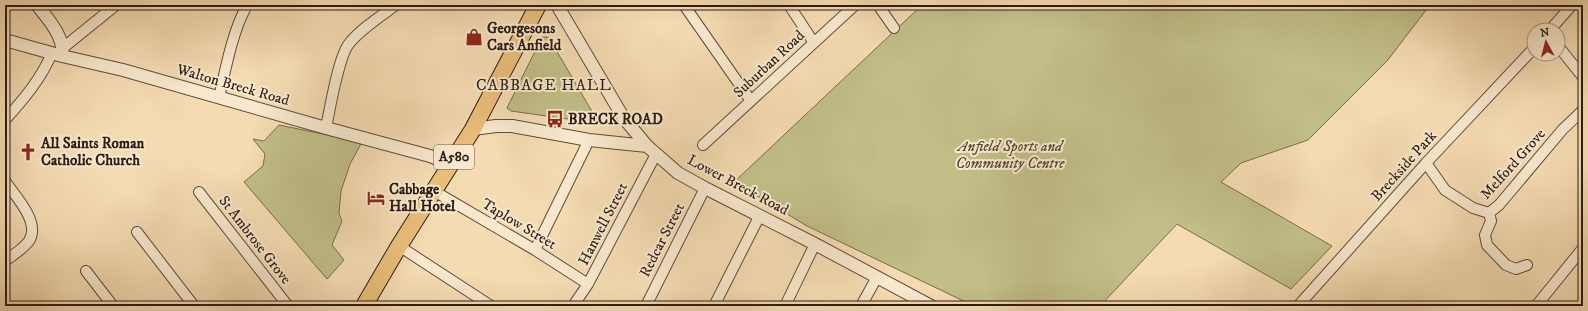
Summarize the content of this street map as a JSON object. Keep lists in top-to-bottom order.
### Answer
{
  "streets": {
    "main road": ["A580"],
    "street": [
      "Suburban Road",
      "Walton Breck Road",
      "Melford Grove",
      "Breckside Park",
      "Lower Breck Road",
      "Taplow Street",
      "Hanwell Street",
      "St Ambrose Grove",
      "Redcar Street"
    ]
  },
  "crossings": [
    ["Walton Breck Road", "A580"],
    ["A580", "Taplow Street"],
    ["Melford Grove", "Breckside Park"],
    ["Lower Breck Road", "Hanwell Street"],
    ["Lower Breck Road", "Redcar Street"],
    ["Taplow Street", "Hanwell Street"]
  ],
  "districts": ["CABBAGE HALL"],
  "parks": ["Anfield Sports and Community Centre"],
  "places": {
    "shop": ["Georgesons Cars Anfield"],
    "bus stop": ["BRECK ROAD"],
    "church": ["All Saints Roman Catholic Church"],
    "hotel": ["Cabbage Hall Hotel"]
  },
  "north": "top"
}
